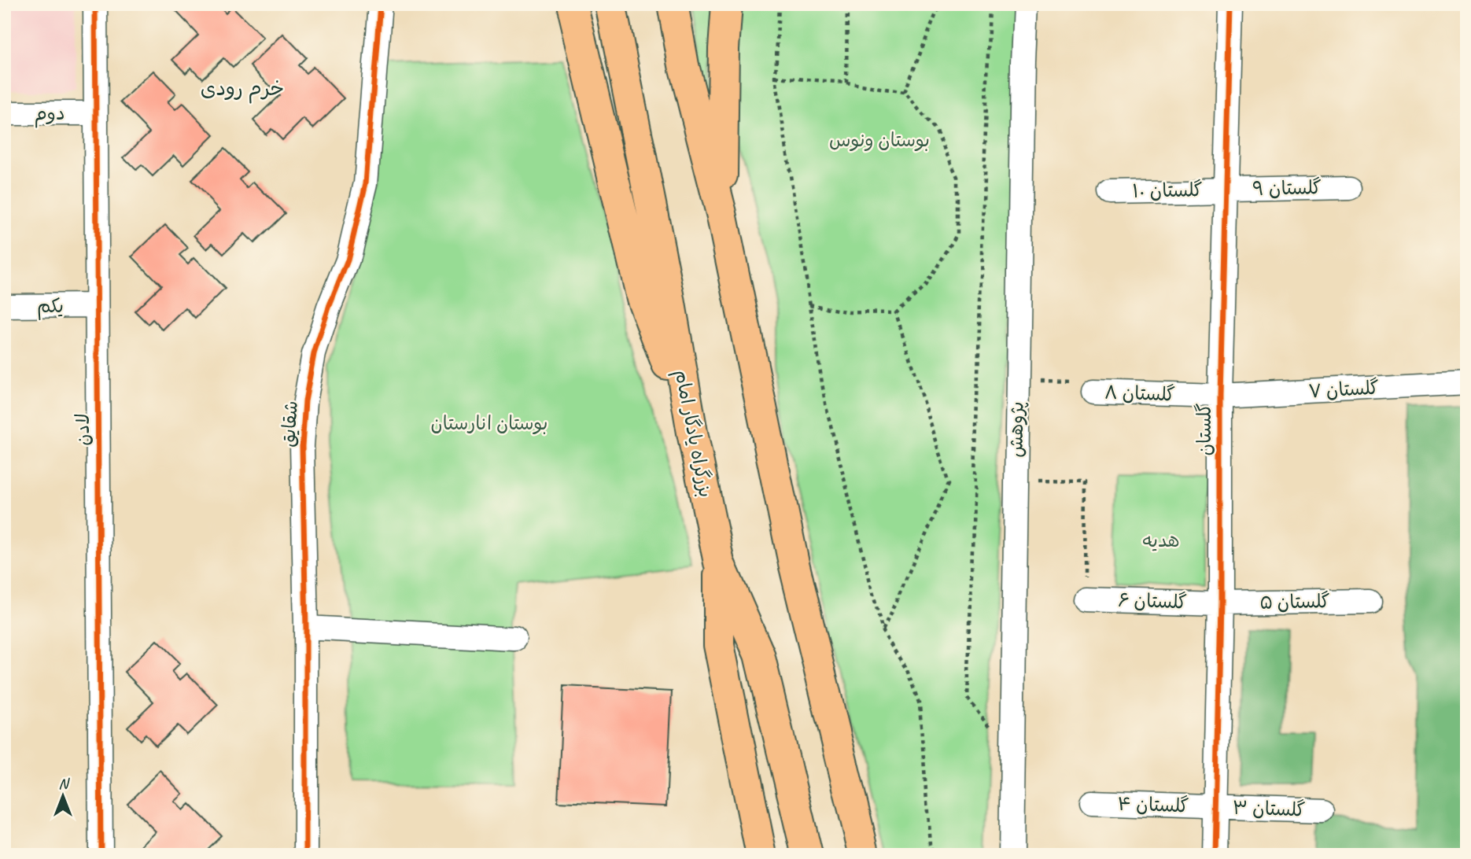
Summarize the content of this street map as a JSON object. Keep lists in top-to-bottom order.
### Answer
{
  "streets": {
    "highway": ["بزرگراه یادگار امام"],
    "street": [
      "دوم",
      "گلستان ۹",
      "گلستان ۱۰",
      "یکم",
      "گلستان ۷",
      "گلستان ۸",
      "شقایق",
      "لادن",
      "پژوهش",
      "گلستان",
      "گلستان ۶",
      "گلستان ۵",
      "گلستان ۴",
      "گلستان ۳"
    ]
  },
  "crossings": [
    ["دوم", "لادن"],
    ["گلستان ۹", "گلستان ۱۰"],
    ["گلستان ۹", "گلستان"],
    ["گلستان ۱۰", "گلستان"],
    ["یکم", "لادن"],
    ["گلستان ۷", "گلستان ۸"],
    ["گلستان ۷", "گلستان"],
    ["گلستان ۸", "گلستان"],
    ["گلستان", "گلستان ۶"],
    ["گلستان", "گلستان ۵"],
    ["گلستان", "گلستان ۴"],
    ["گلستان", "گلستان ۳"],
    ["گلستان ۶", "گلستان ۵"],
    ["گلستان ۴", "گلستان ۳"]
  ],
  "districts": ["خرم رودی"],
  "parks": ["بوستان ونوس", "بوستان انارستان", "هدیه"],
  "north": "top"
}
